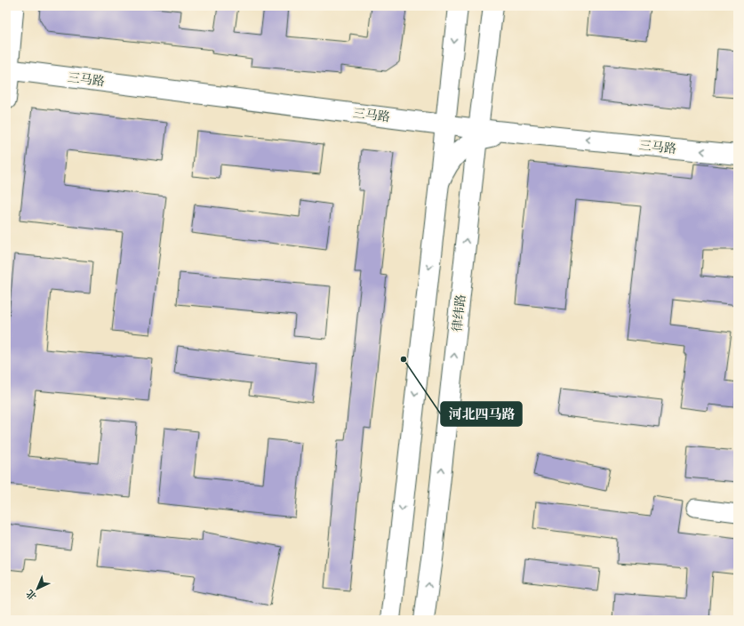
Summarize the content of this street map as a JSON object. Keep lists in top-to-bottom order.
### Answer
{
  "streets": {
    "main road": ["三马路", "律纬路"]
  },
  "crossings": [
    ["三马路", "律纬路"]
  ],
  "one_way": ["三马路"],
  "places": ["河北四马路"],
  "north": "bottom left"
}
